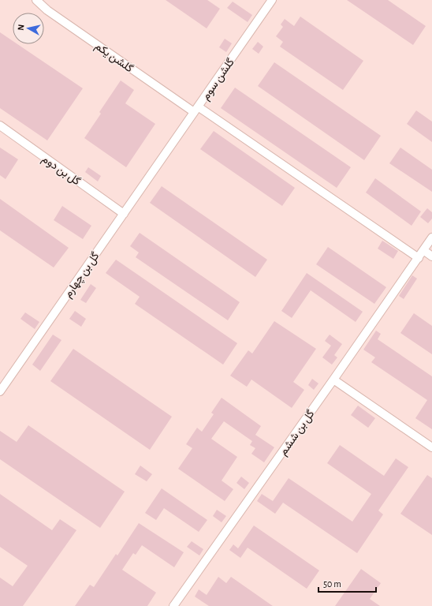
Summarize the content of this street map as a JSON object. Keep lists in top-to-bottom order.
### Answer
{
  "streets": {
    "street": [
      "گلشن یکم",
      "گلشن سوم",
      "گل بن دوم",
      "گل بن چهارم",
      "گل بن ششم"
    ]
  },
  "crossings": [
    ["گلشن یکم", "گلشن سوم"],
    ["گلشن یکم", "گل بن ششم"],
    ["گلشن سوم", "گل بن چهارم"],
    ["گل بن دوم", "گل بن چهارم"]
  ],
  "scale_bar": "50 m",
  "north": "left"
}
